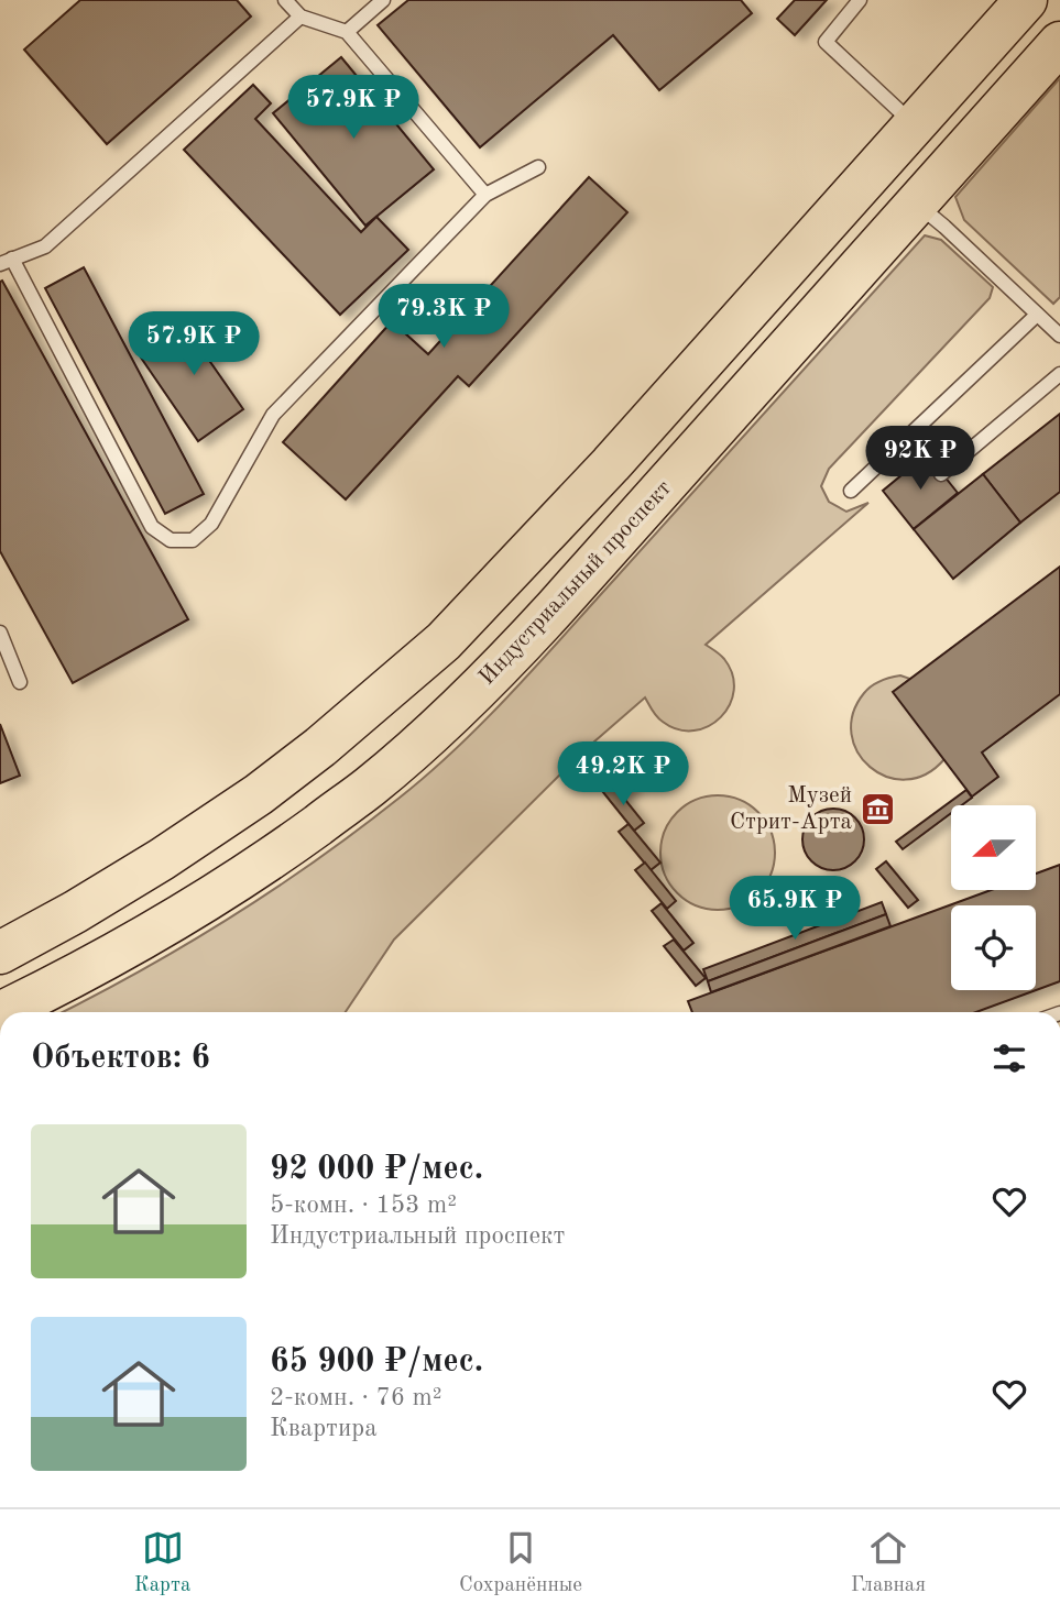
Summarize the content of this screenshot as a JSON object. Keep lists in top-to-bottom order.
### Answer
{
  "streets": {
    "main road": ["Индустриальный проспект"]
  },
  "places": {
    "museum": ["Музей Стрит-Арта"]
  },
  "north": "left",
  "page": {
    "price": [
      "57.9K ₽",
      "79.3K ₽",
      "57.9K ₽",
      "92K ₽",
      "49.2K ₽",
      "65.9K ₽"
    ],
    "heading": "Объектов: 6",
    "list": [
      {
        "name": "92 000 ₽/мес.",
        "note": "5-комн. · 153 m² · Индустриальный проспект"
      },
      {
        "name": "65 900 ₽/мес.",
        "note": "2-комн. · 76 m² · Квартира"
      }
    ],
    "tabs": ["Карта", "Сохранённые", "Главная"]
  }
}
